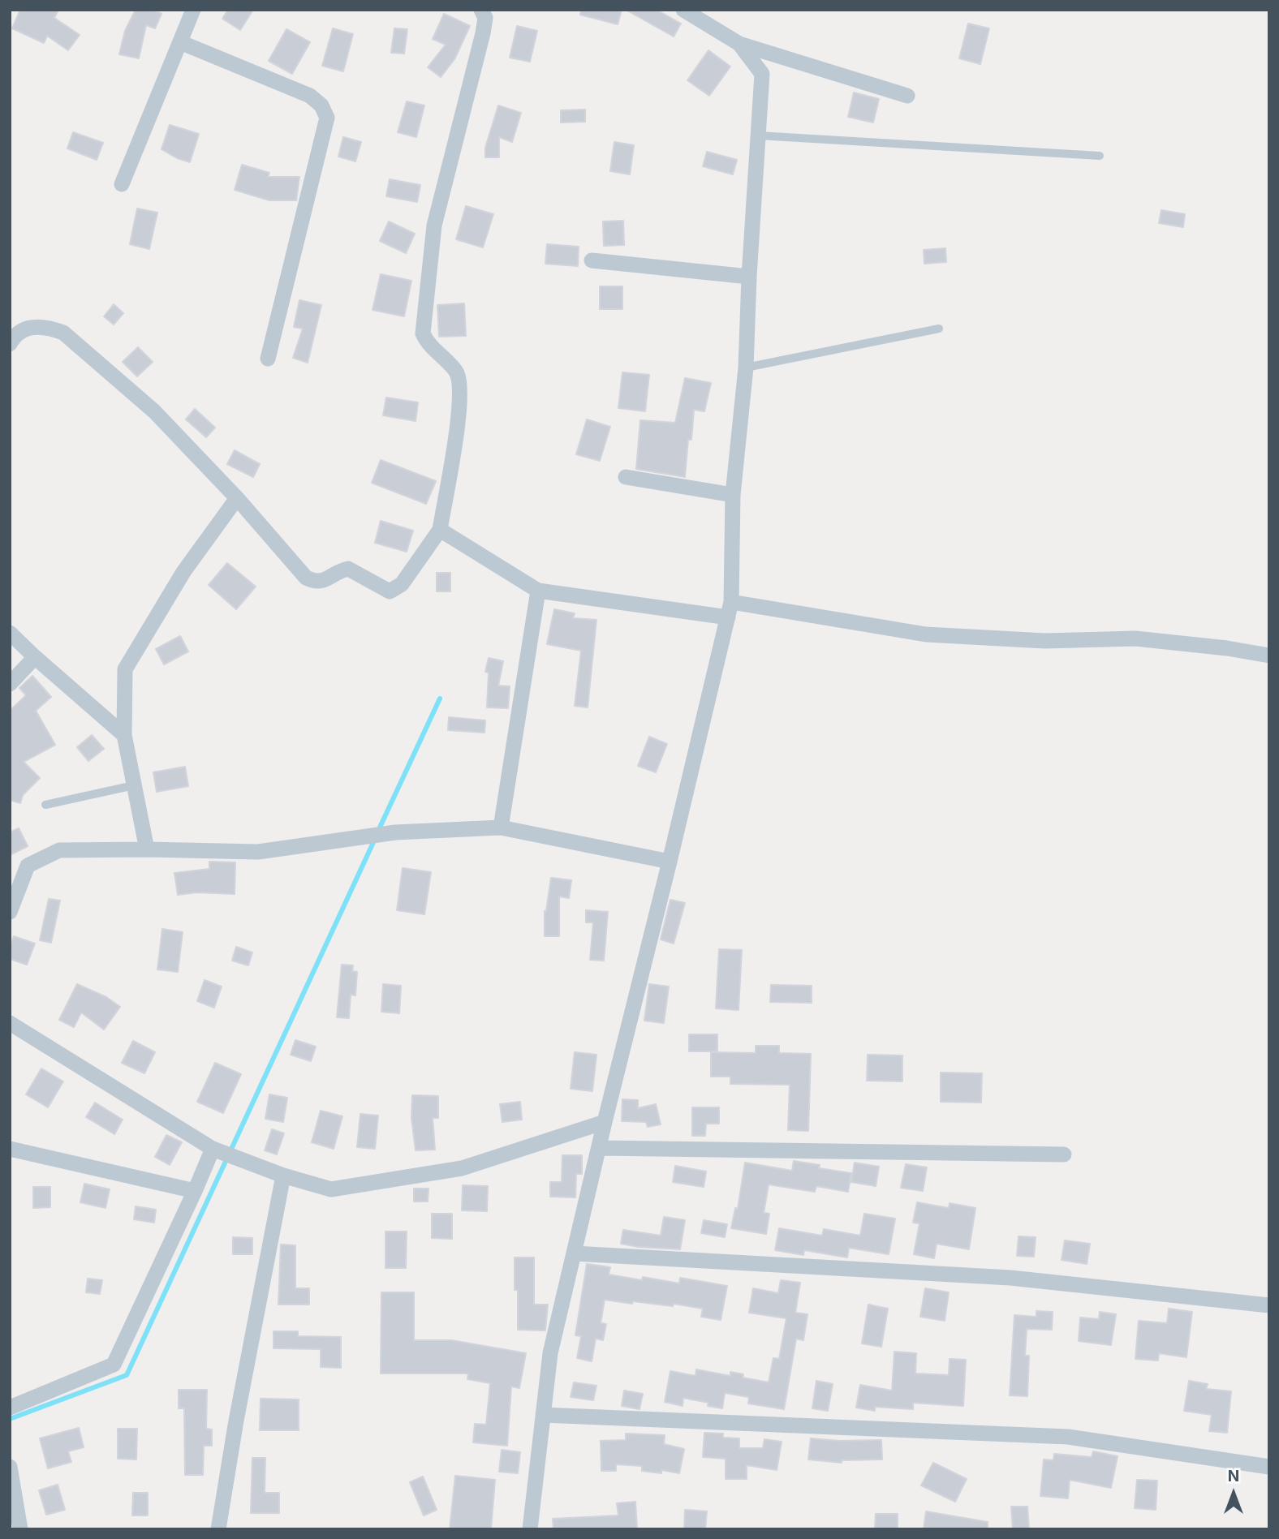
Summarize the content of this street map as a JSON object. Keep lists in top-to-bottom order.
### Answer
{
  "north": "top"
}
